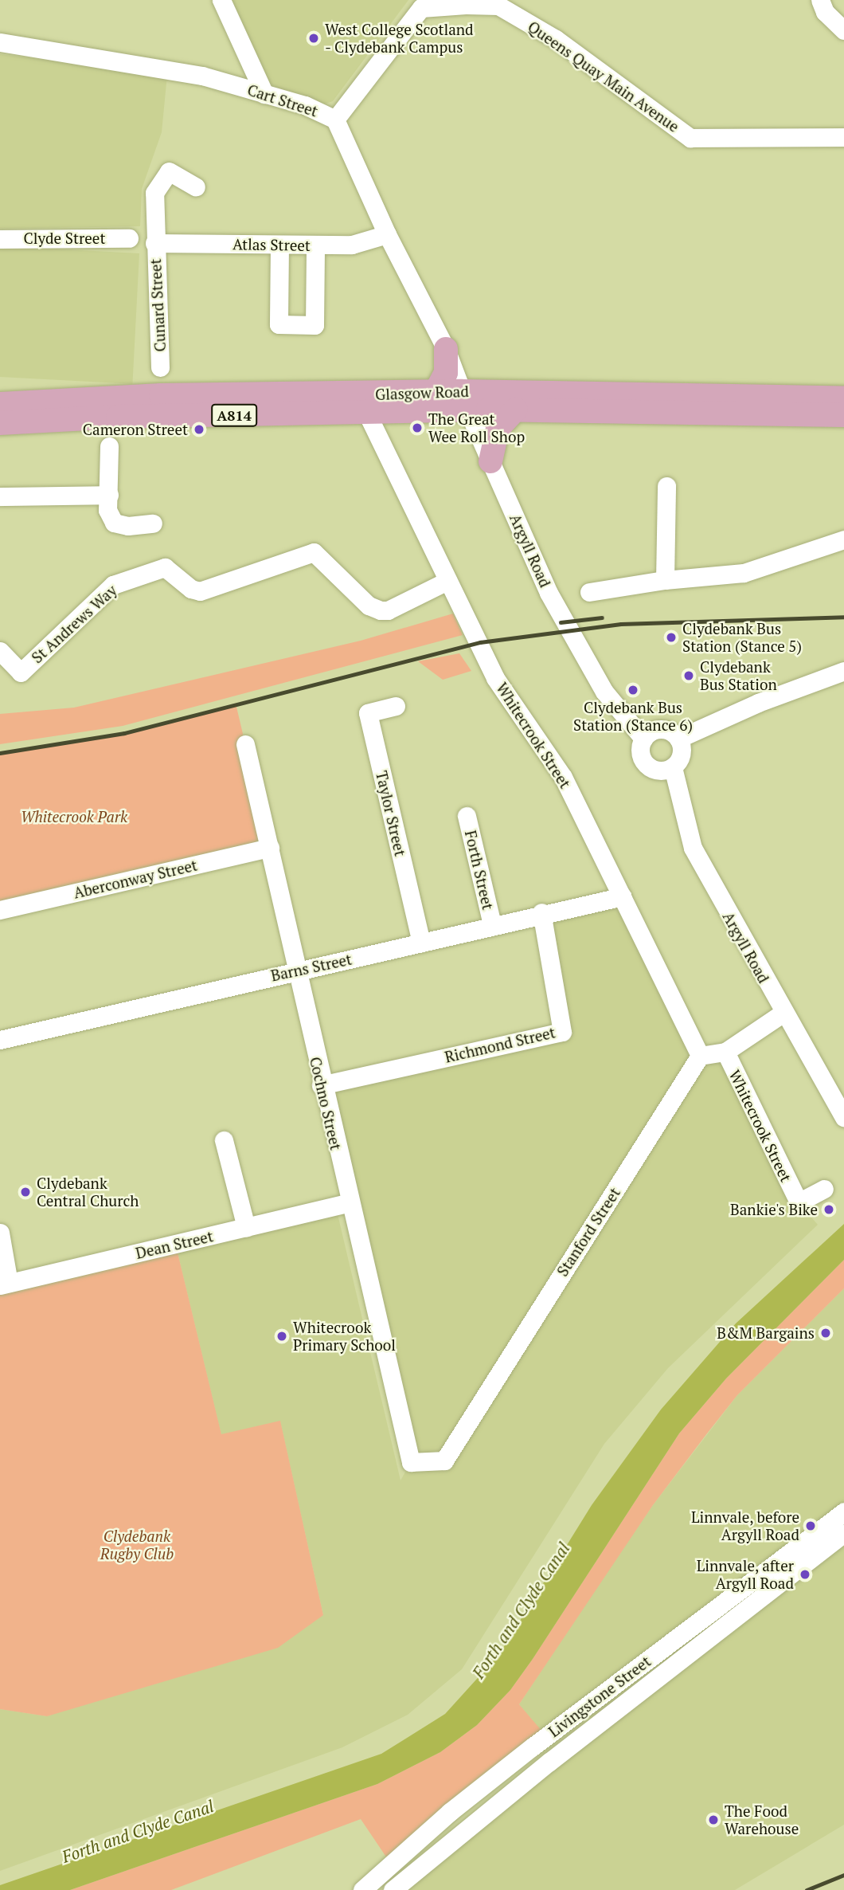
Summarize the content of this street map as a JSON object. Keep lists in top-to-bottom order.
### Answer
{
  "streets": {
    "main road": ["Glasgow Road", "A814"],
    "street": [
      "Queens Quay Main Avenue",
      "Cart Street",
      "Clyde Street",
      "Atlas Street",
      "Cunard Street",
      "Argyll Road",
      "St Andrews Way",
      "Whitecrook Street",
      "Taylor Street",
      "Forth Street",
      "Aberconway Street",
      "Barns Street",
      "Richmond Street",
      "Cochno Street",
      "Stanford Street",
      "Dean Street",
      "Livingstone Street"
    ]
  },
  "crossings": [
    ["Queens Quay Main Avenue", "Cart Street"],
    ["Cart Street", "Atlas Street"],
    ["Cart Street", "Glasgow Road"],
    ["Cart Street", "Argyll Road"],
    ["Atlas Street", "Cunard Street"],
    ["Glasgow Road", "Argyll Road"],
    ["Glasgow Road", "Whitecrook Street"],
    ["St Andrews Way", "Whitecrook Street"],
    ["Whitecrook Street", "Barns Street"],
    ["Whitecrook Street", "Stanford Street"],
    ["Taylor Street", "Barns Street"],
    ["Forth Street", "Barns Street"],
    ["Aberconway Street", "Cochno Street"],
    ["Barns Street", "Richmond Street"],
    ["Barns Street", "Cochno Street"],
    ["Richmond Street", "Cochno Street"],
    ["Cochno Street", "Stanford Street"],
    ["Cochno Street", "Dean Street"]
  ],
  "water": ["Forth and Clyde Canal"],
  "parks": ["Whitecrook Park", "Clydebank Rugby Club"],
  "places": [
    "West College Scotland - Clydebank Campus",
    "The Great Wee Roll Shop",
    "Cameron Street",
    "Clydebank Bus Station (Stance 5)",
    "Clydebank Bus Station",
    "Clydebank Bus Station (Stance 6)",
    "Clydebank Central Church",
    "Bankie's Bike",
    "B&M Bargains",
    "Whitecrook Primary School",
    "Linnvale, before Argyll Road",
    "Linnvale, after Argyll Road",
    "The Food Warehouse"
  ]
}
